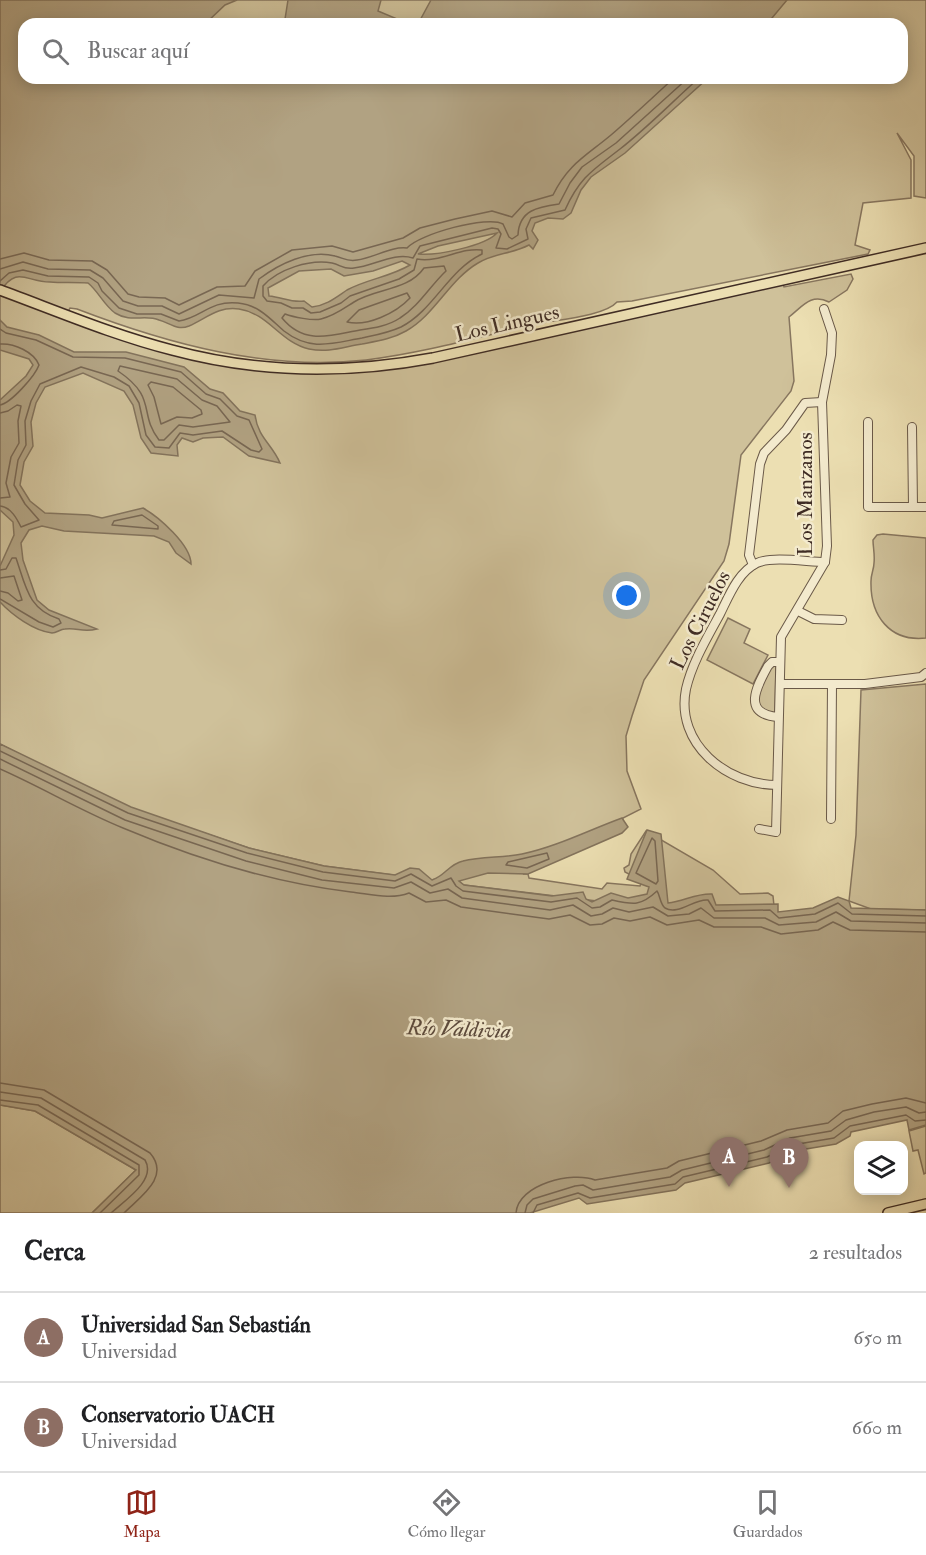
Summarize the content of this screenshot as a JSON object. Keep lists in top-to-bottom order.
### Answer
{
  "streets": {
    "main road": ["Los Lingues"],
    "street": ["Los Manzanos", "Los Ciruelos"]
  },
  "crossings": [
    ["Los Manzanos", "Los Ciruelos"]
  ],
  "water": ["Río Valdivia"],
  "page": {
    "search": "Buscar aquí",
    "pins": ["A", "B"],
    "heading": ["Cerca", "2 resultados"],
    "list": [
      {
        "mark": "A",
        "name": "Universidad San Sebastián",
        "note": "Universidad",
        "value": "650 m"
      },
      {
        "mark": "B",
        "name": "Conservatorio UACH",
        "note": "Universidad",
        "value": "660 m"
      }
    ],
    "nav": ["Mapa", "Cómo llegar", "Guardados"]
  }
}
